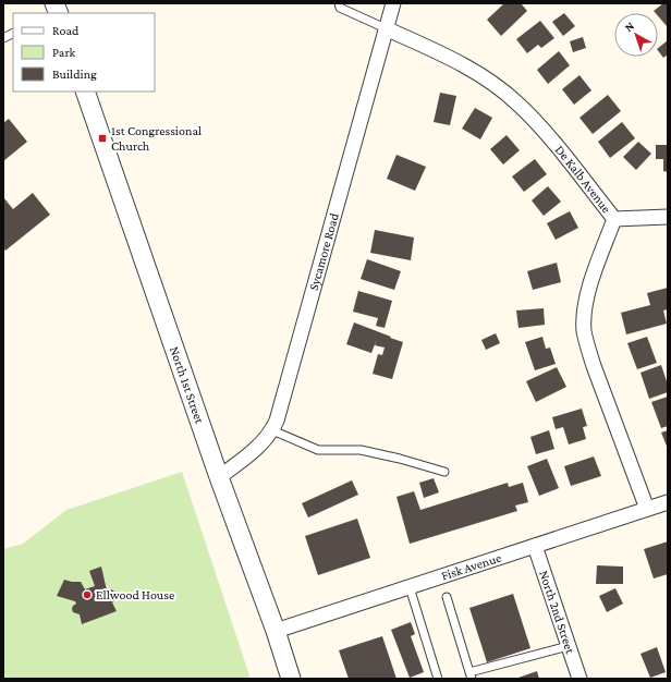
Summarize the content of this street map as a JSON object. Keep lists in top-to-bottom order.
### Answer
{
  "streets": {
    "street": [
      "De Kalb Avenue",
      "Sycamore Road",
      "North 1st Street",
      "Fisk Avenue",
      "North 2nd Street"
    ]
  },
  "crossings": [
    ["De Kalb Avenue", "Sycamore Road"],
    ["De Kalb Avenue", "Fisk Avenue"],
    ["Sycamore Road", "North 1st Street"],
    ["North 1st Street", "Fisk Avenue"],
    ["Fisk Avenue", "North 2nd Street"]
  ],
  "places": {
    "transit": ["1st Congressional Church"],
    "other": ["Ellwood House"]
  },
  "legend": ["Road", "Park", "Building"],
  "north": "top left"
}
